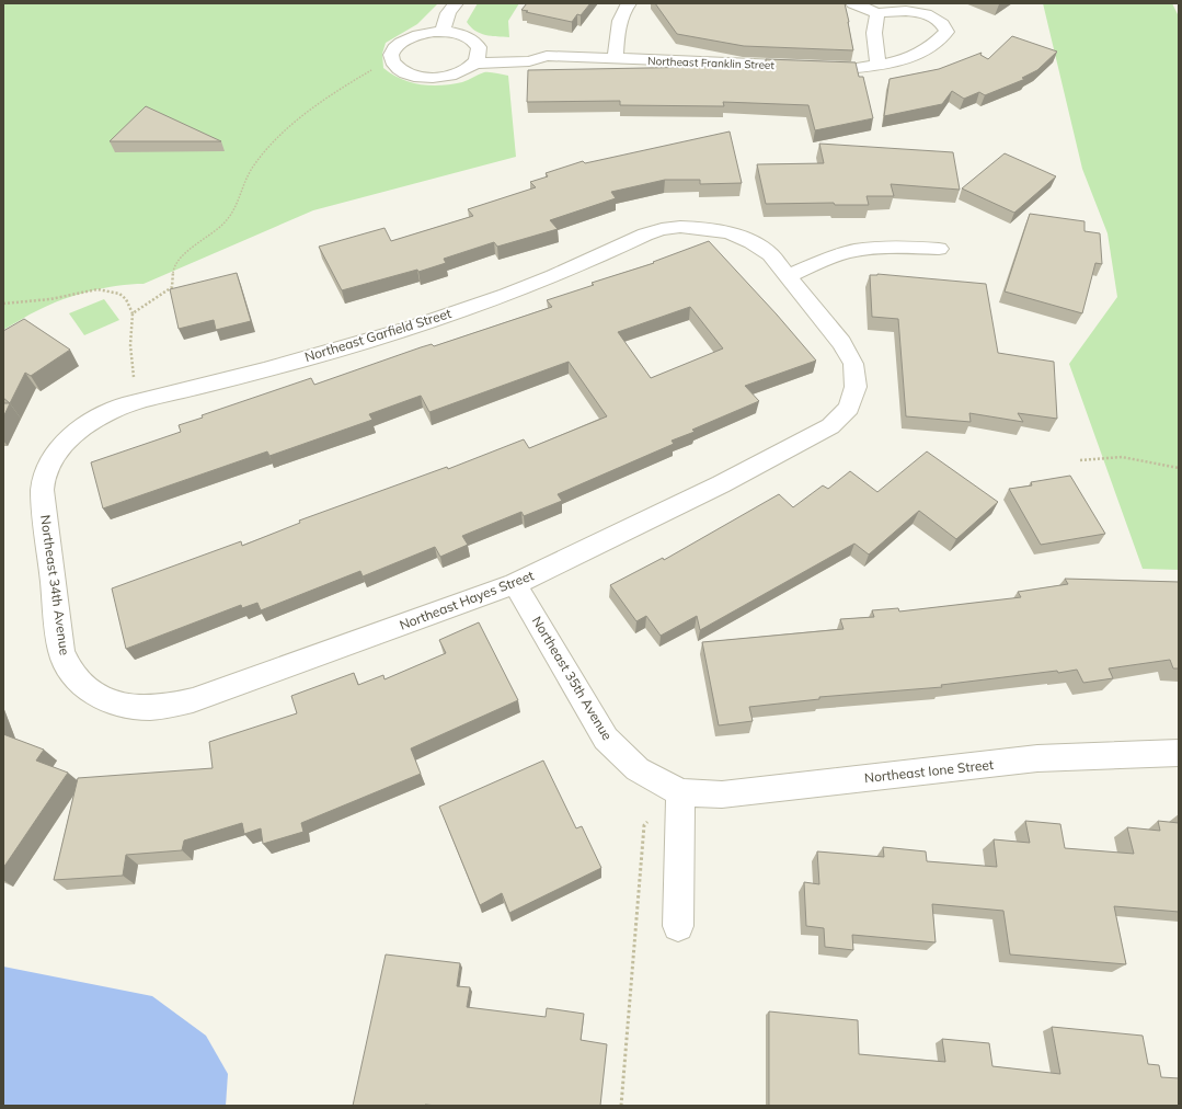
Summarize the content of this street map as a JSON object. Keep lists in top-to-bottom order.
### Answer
{
  "streets": {
    "street": [
      "Northeast Franklin Street",
      "Northeast Garfield Street",
      "Northeast 34th Avenue",
      "Northeast Hayes Street",
      "Northeast 35th Avenue",
      "Northeast Ione Street"
    ]
  },
  "crossings": [
    ["Northeast Garfield Street", "Northeast 34th Avenue"],
    ["Northeast Garfield Street", "Northeast Hayes Street"],
    ["Northeast 34th Avenue", "Northeast Hayes Street"],
    ["Northeast Hayes Street", "Northeast 35th Avenue"],
    ["Northeast 35th Avenue", "Northeast Ione Street"]
  ]
}
